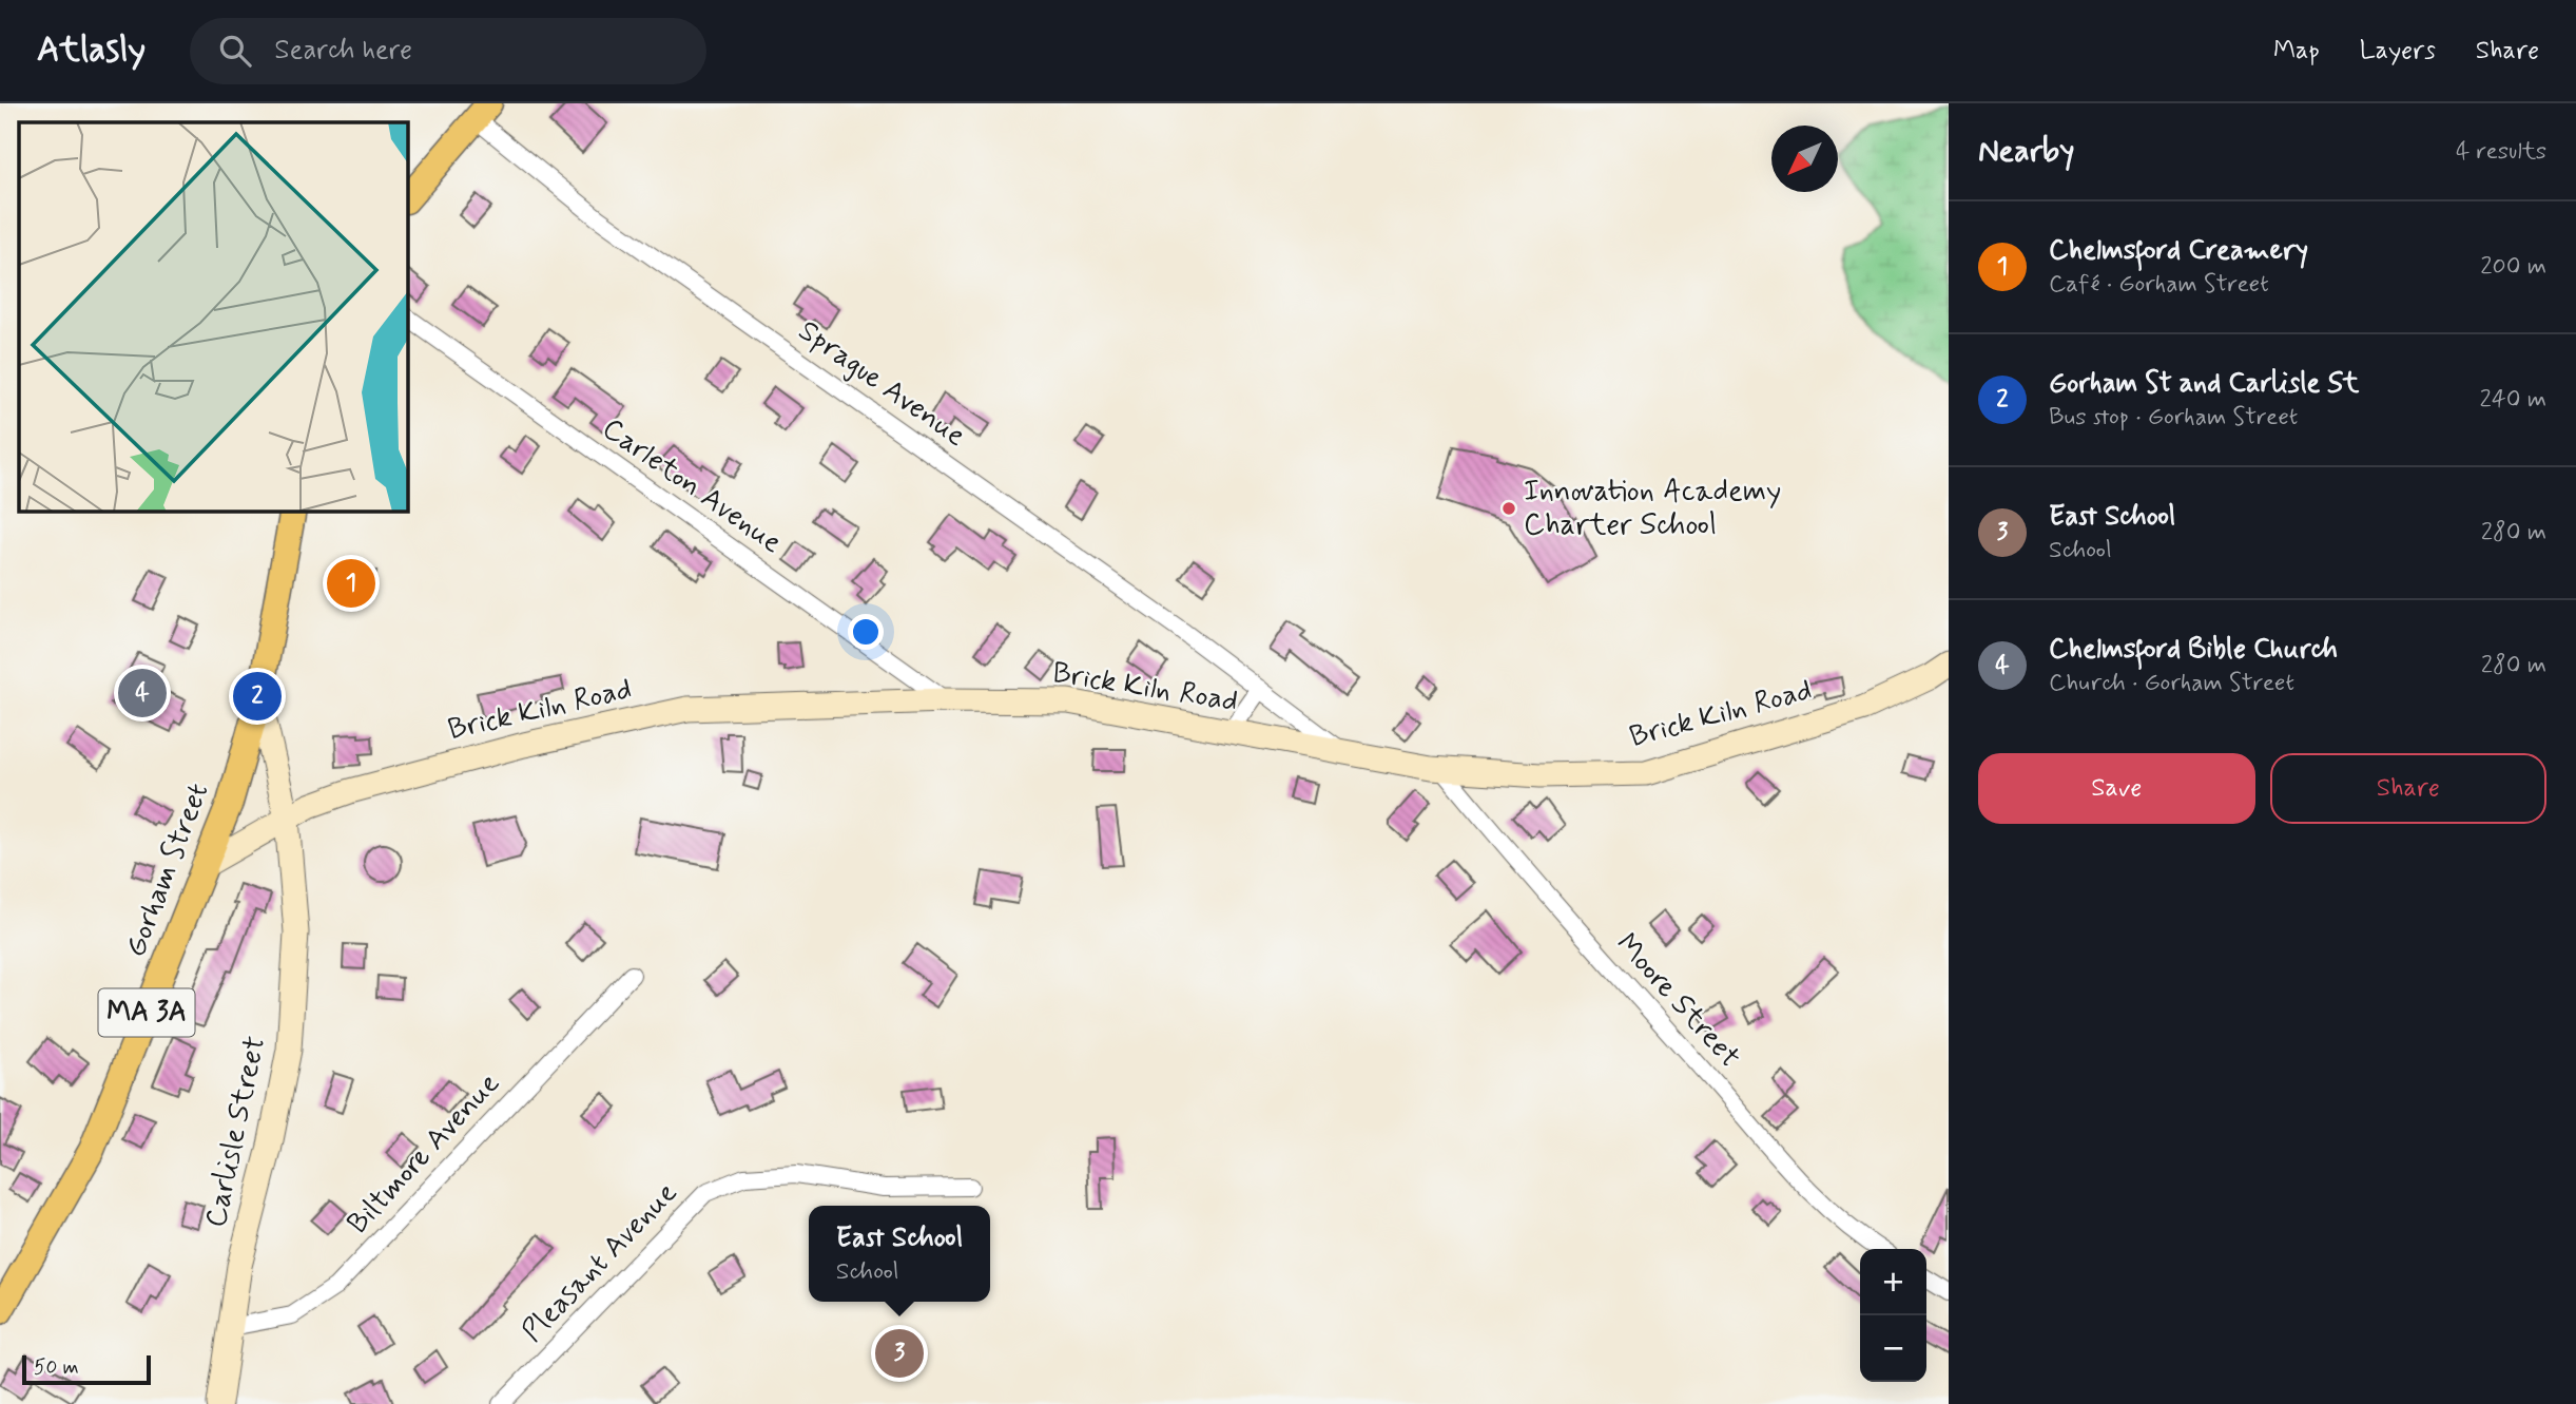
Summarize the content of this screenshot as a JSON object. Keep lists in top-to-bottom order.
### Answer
{
  "streets": {
    "main road": ["Gorham Street", "MA 3A"],
    "street": [
      "Sprague Avenue",
      "Carleton Avenue",
      "Brick Kiln Road",
      "Moore Street",
      "Carlisle Street",
      "Biltmore Avenue",
      "Pleasant Avenue"
    ]
  },
  "crossings": [
    ["Sprague Avenue", "Brick Kiln Road"],
    ["Carleton Avenue", "Brick Kiln Road"],
    ["Brick Kiln Road", "Gorham Street"],
    ["Brick Kiln Road", "Moore Street"],
    ["Brick Kiln Road", "Carlisle Street"],
    ["Gorham Street", "Carlisle Street"],
    ["Carlisle Street", "Biltmore Avenue"]
  ],
  "places": ["Innovation Academy Charter School"],
  "scale_bar": "50 m",
  "north": "bottom left",
  "page": {
    "header": "Atlasly",
    "search": "Search here",
    "nav": ["Map", "Layers", "Share"],
    "heading": ["Nearby", "4 results"],
    "list": [
      {
        "mark": "1",
        "name": "Chelmsford Creamery",
        "note": "Café · Gorham Street",
        "value": "200 m"
      },
      {
        "mark": "2",
        "name": "Gorham St and Carlisle St",
        "note": "Bus stop · Gorham Street",
        "value": "240 m"
      },
      {
        "mark": "3",
        "name": "East School",
        "note": "School",
        "value": "280 m"
      },
      {
        "mark": "4",
        "name": "Chelmsford Bible Church",
        "note": "Church · Gorham Street",
        "value": "280 m"
      }
    ],
    "pins": [
      "1",
      "4",
      "2",
      "3"
    ],
    "buttons": ["Save", "Share"],
    "popup": ["East School", "School"],
    "map_buttons": ["+", "−"],
    "scale": "50 m"
  }
}
